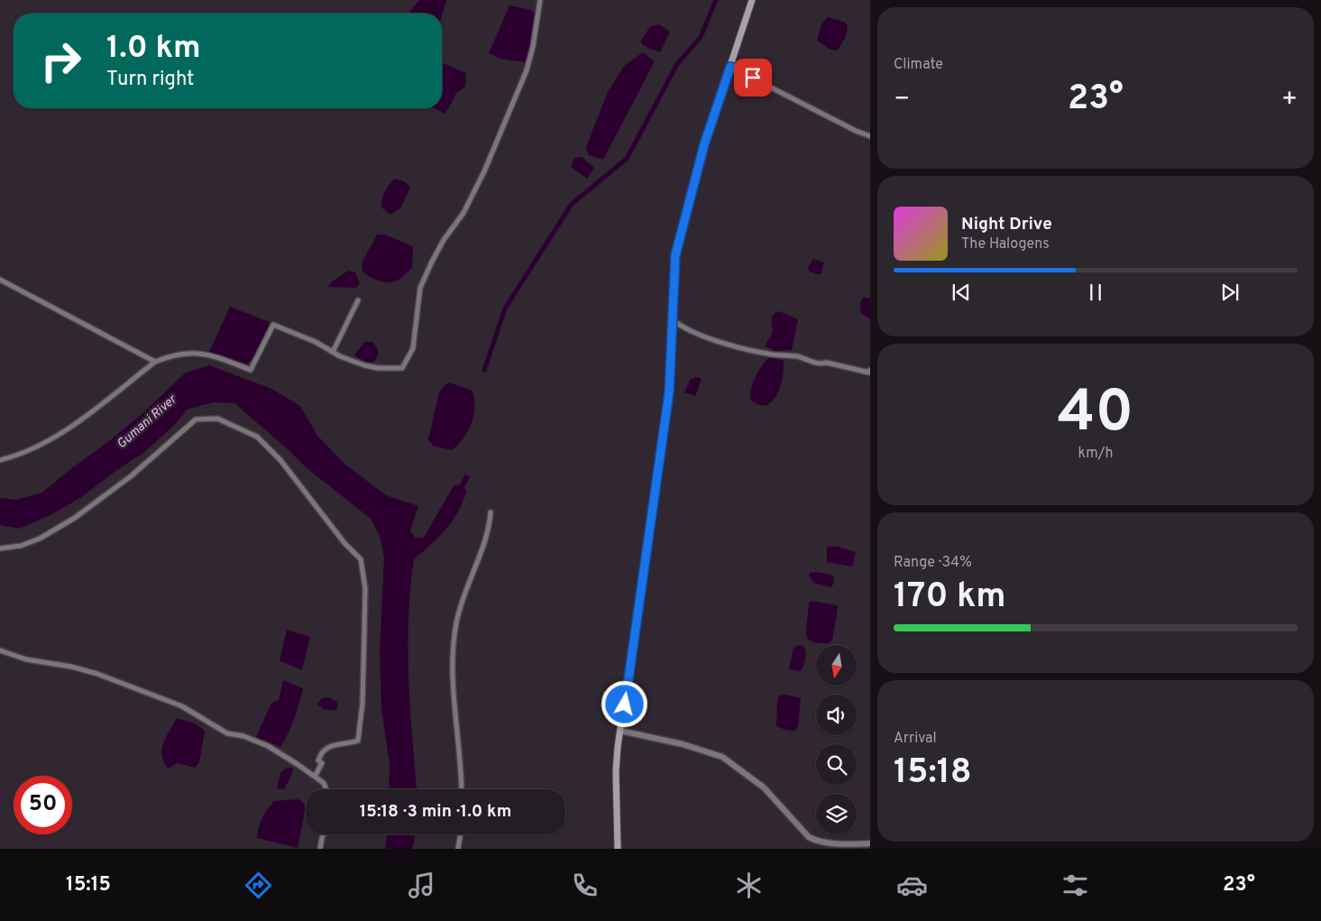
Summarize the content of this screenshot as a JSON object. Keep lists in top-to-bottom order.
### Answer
{
  "water": ["Gumani River"],
  "north": "bottom",
  "page": {
    "tile": [
      "Climate",
      ["40", "km/h"],
      ["Range · 34%", "170 km"],
      ["Arrival", "15:18"]
    ],
    "turn": ["1.0 km", "Turn right"],
    "heat": ["−", "23°", "+"],
    "song": ["Night Drive", "The Halogens"],
    "limit": "50",
    "trip": "15:18 · 3 min · 1.0 km",
    "tabs": ["15:15", "23°"]
  }
}
